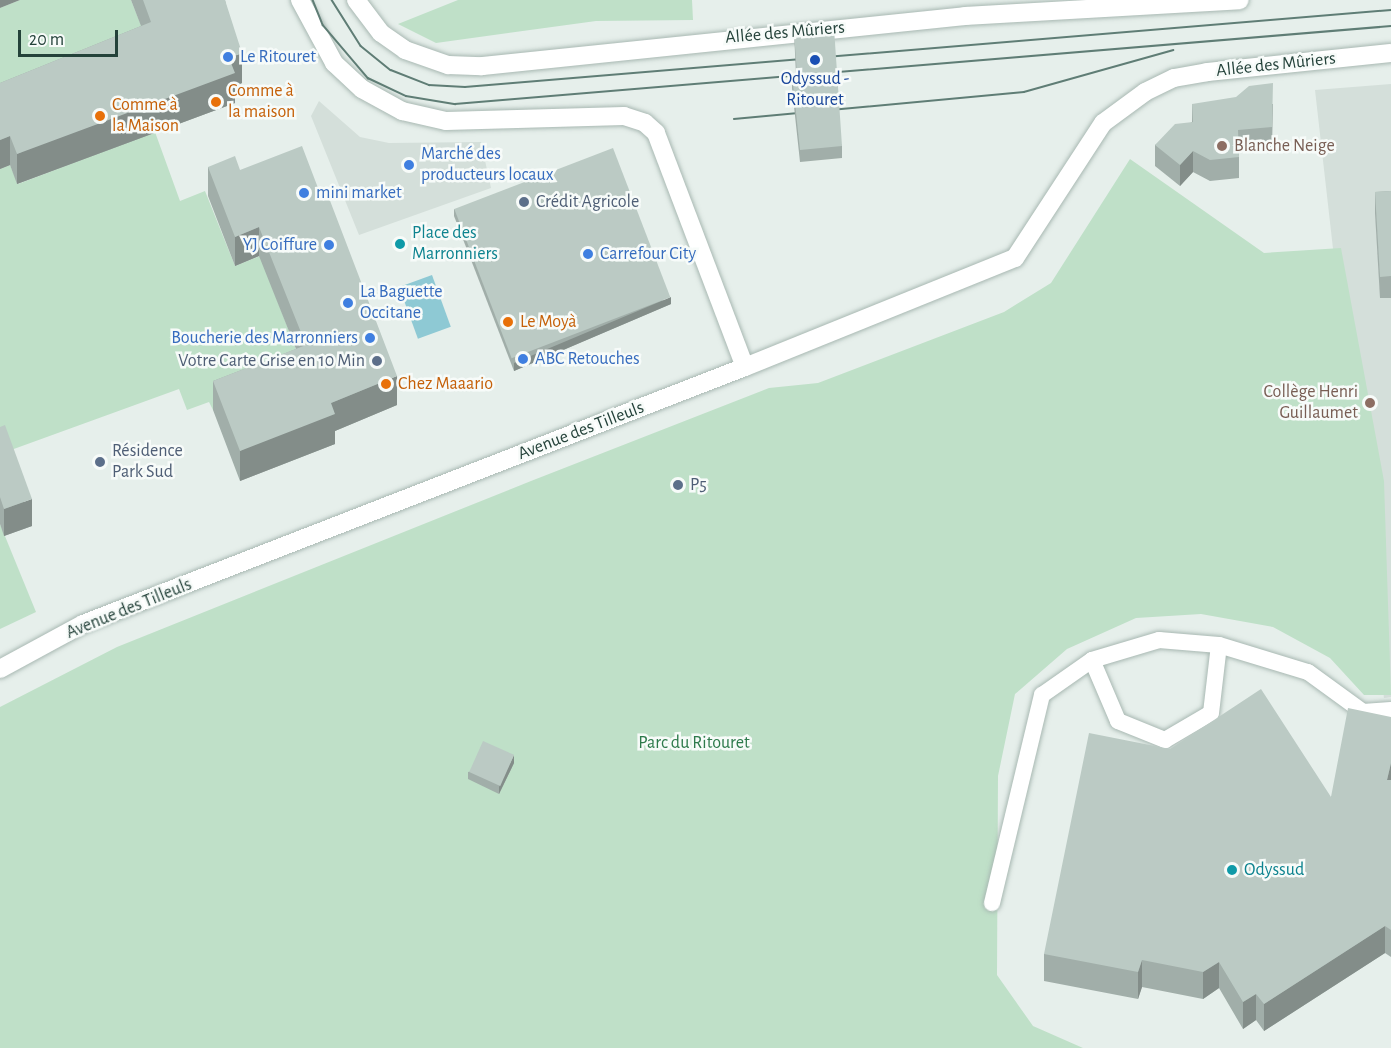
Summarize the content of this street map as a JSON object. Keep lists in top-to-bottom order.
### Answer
{
  "streets": {
    "street": ["Allée des Mûriers", "Avenue des Tilleuls"]
  },
  "crossings": [
    ["Allée des Mûriers", "Avenue des Tilleuls"]
  ],
  "parks": ["Parc du Ritouret"],
  "places": [
    "Le Ritouret",
    "Odyssud - Ritouret",
    "Comme à la maison",
    "Comme à la Maison",
    "Blanche Neige",
    "Marché des producteurs locaux",
    "mini market",
    "Crédit Agricole",
    "Place des Marronniers",
    "YJ Coiffure",
    "Carrefour City",
    "La Baguette Occitane",
    "Le Moyà",
    "Boucherie des Marronniers",
    "ABC Retouches",
    "Votre Carte Grise en 10 Min",
    "Chez Maaario",
    "Collège Henri Guillaumet",
    "Résidence Park Sud",
    "P5",
    "Odyssud"
  ],
  "scale_bar": "20 m"
}
